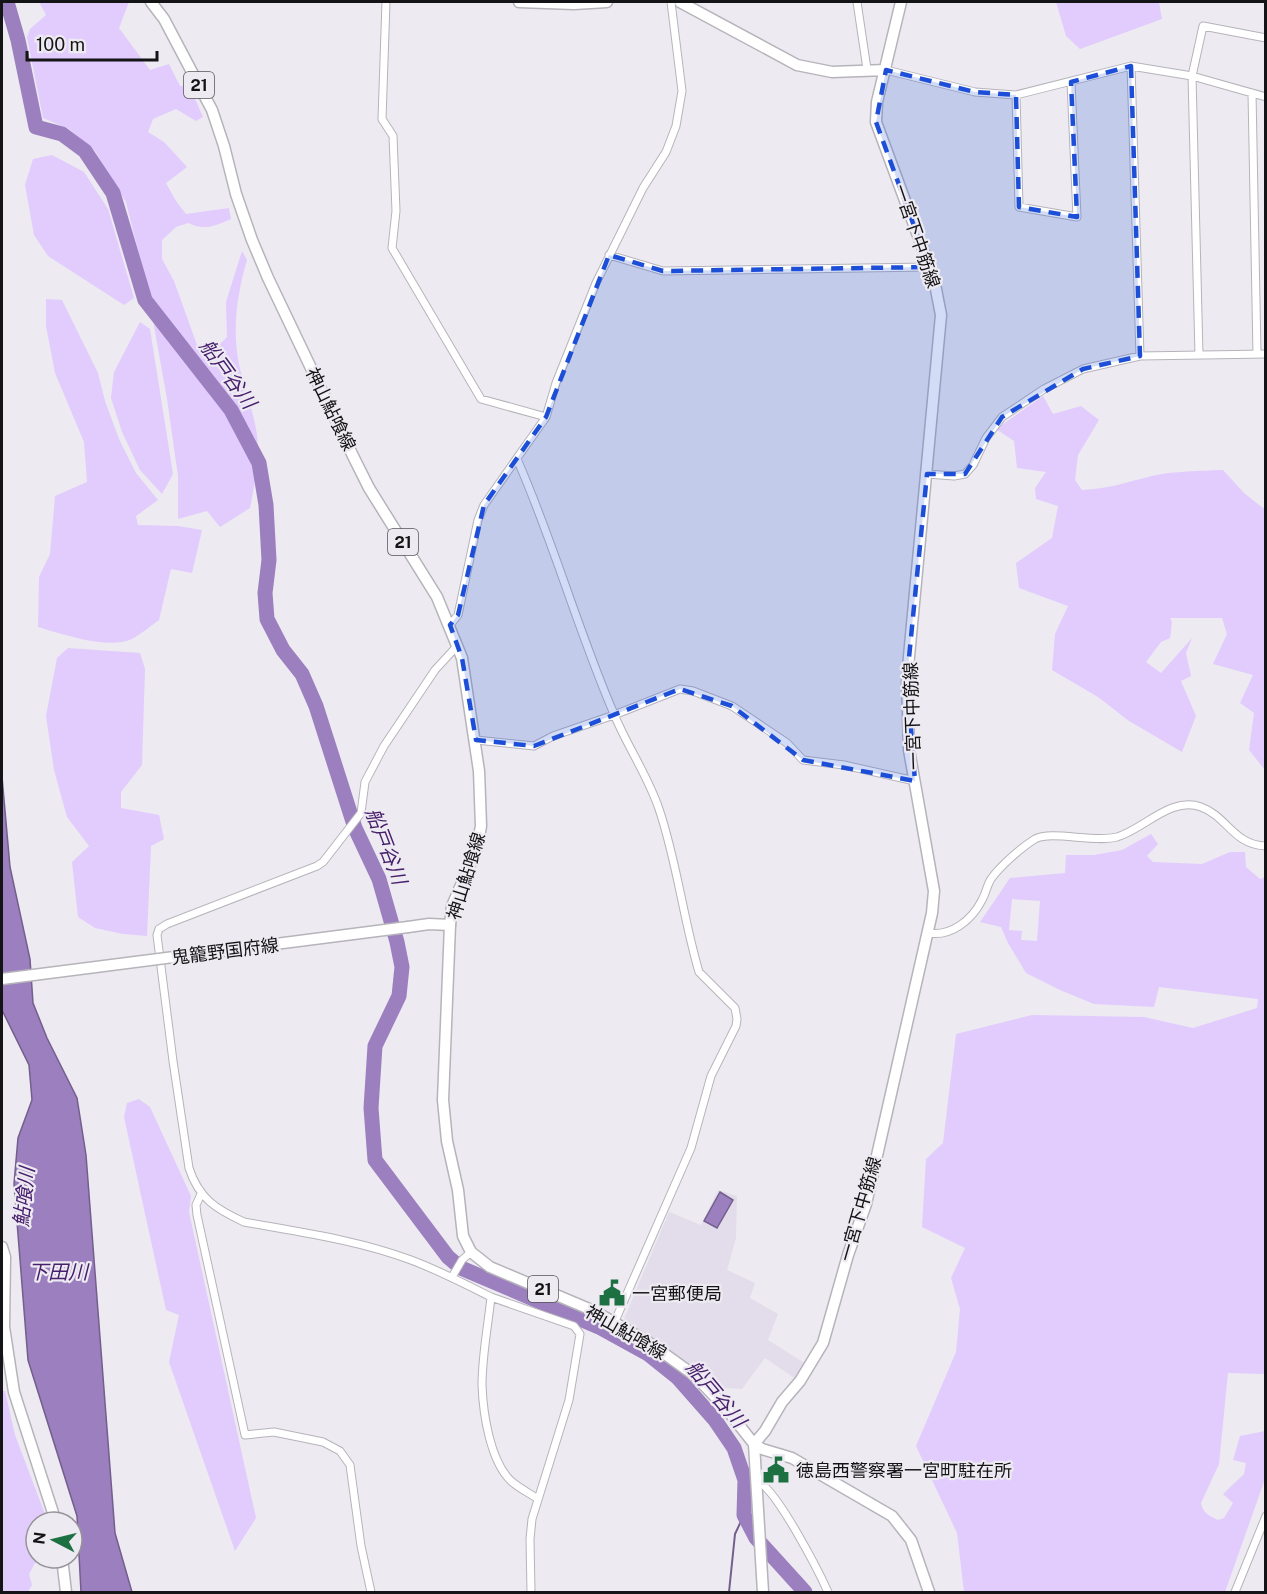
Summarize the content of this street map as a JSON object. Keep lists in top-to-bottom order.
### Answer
{
  "streets": {
    "main road": [
      "21",
      "一宮下中筋線",
      "神山鮎喰線",
      "鬼籠野国府線"
    ]
  },
  "crossings": [
    ["一宮下中筋線", "神山鮎喰線"],
    ["神山鮎喰線", "鬼籠野国府線"]
  ],
  "water": ["船戸谷川", "鮎喰川", "下田川"],
  "places": {
    "public building": ["一宮郵便局", "徳島西警察署一宮町駐在所"]
  },
  "scale_bar": "100 m",
  "north": "left"
}
